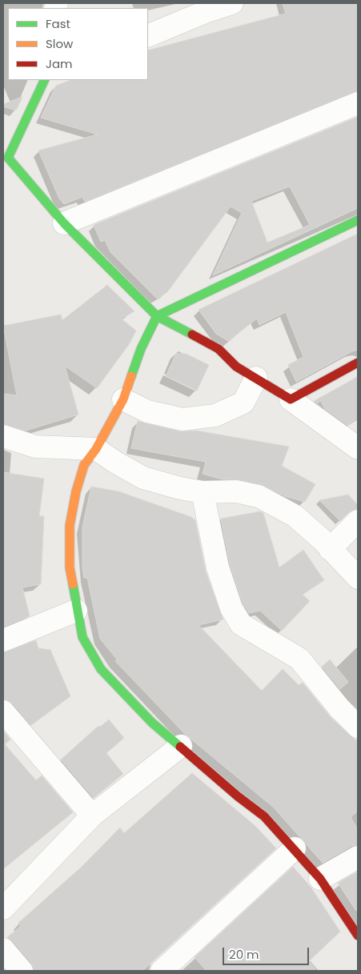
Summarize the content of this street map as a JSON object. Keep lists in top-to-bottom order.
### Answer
{
  "legend": ["Fast", "Slow", "Jam"],
  "scale_bar": "20 m"
}
